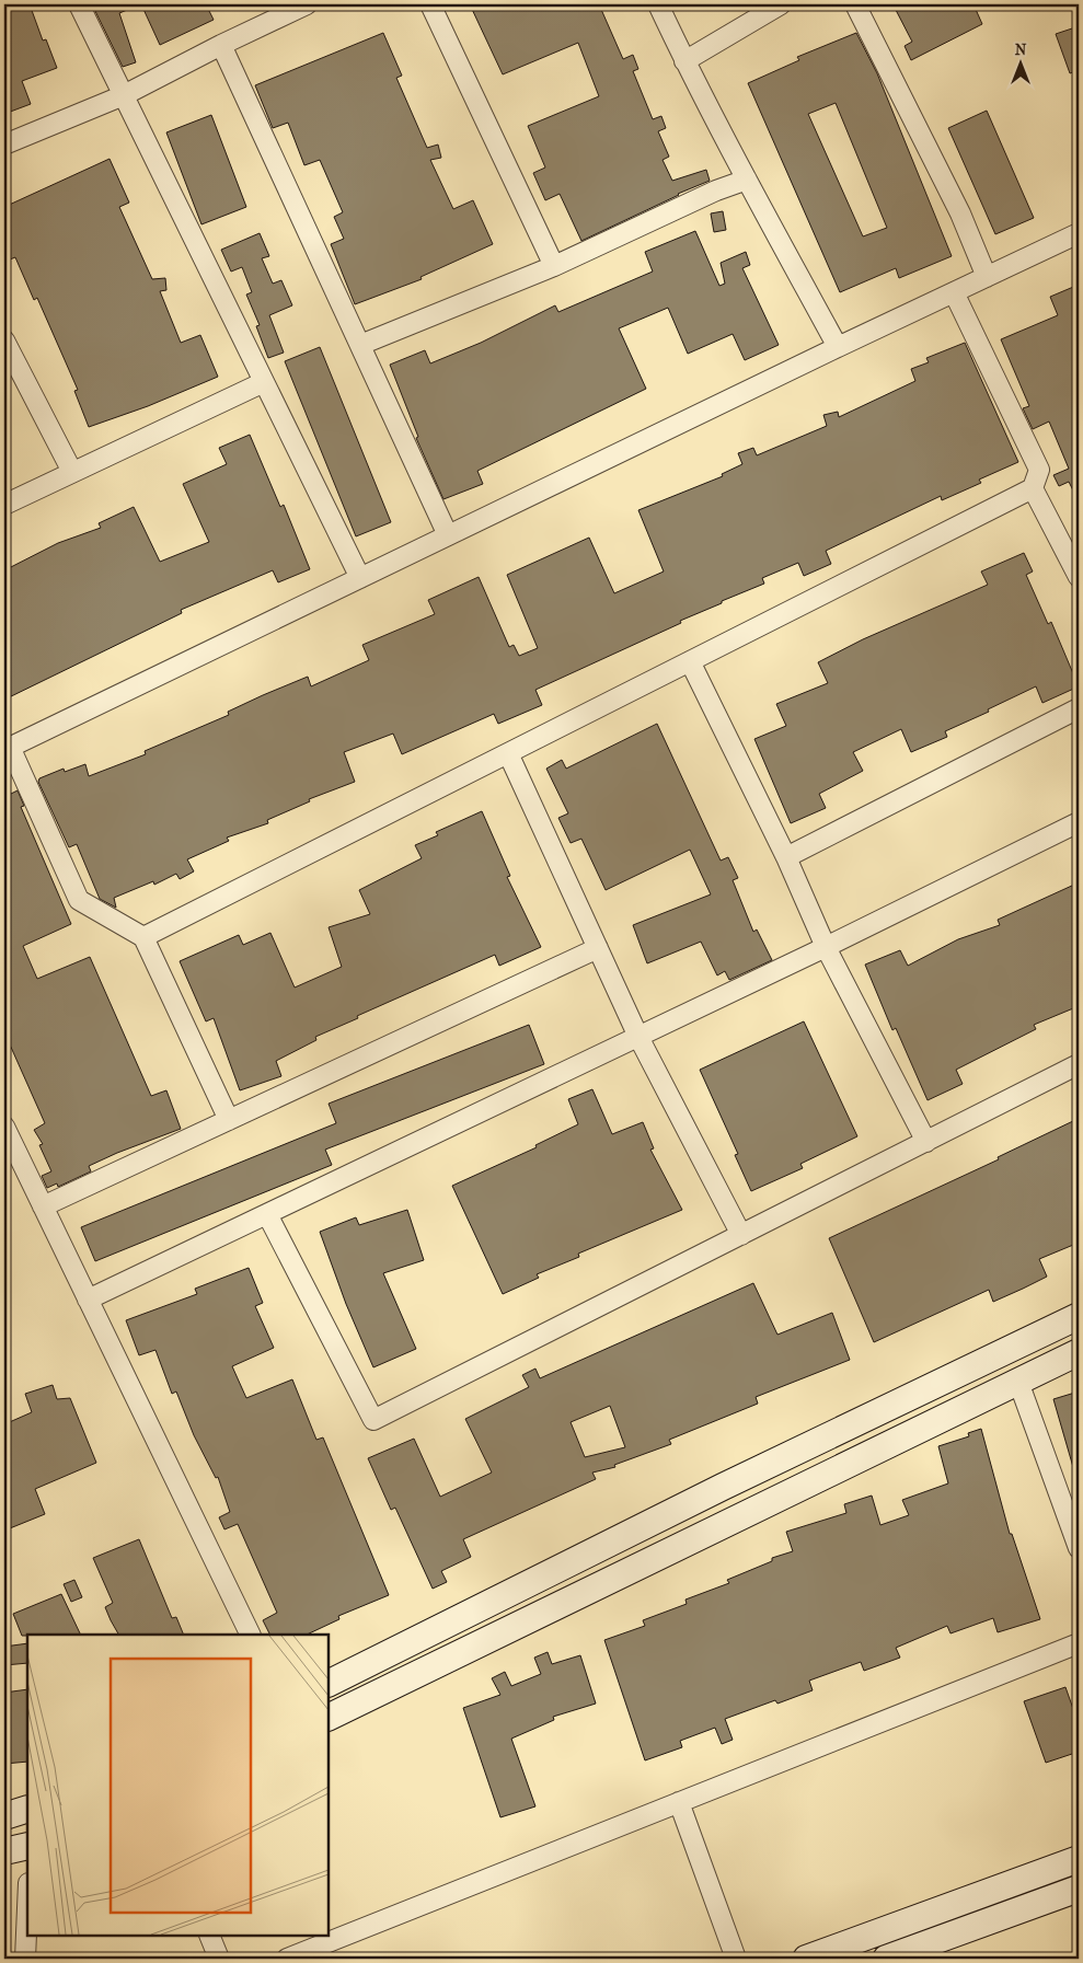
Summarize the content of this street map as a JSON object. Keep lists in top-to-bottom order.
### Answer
{
  "north": "top"
}
